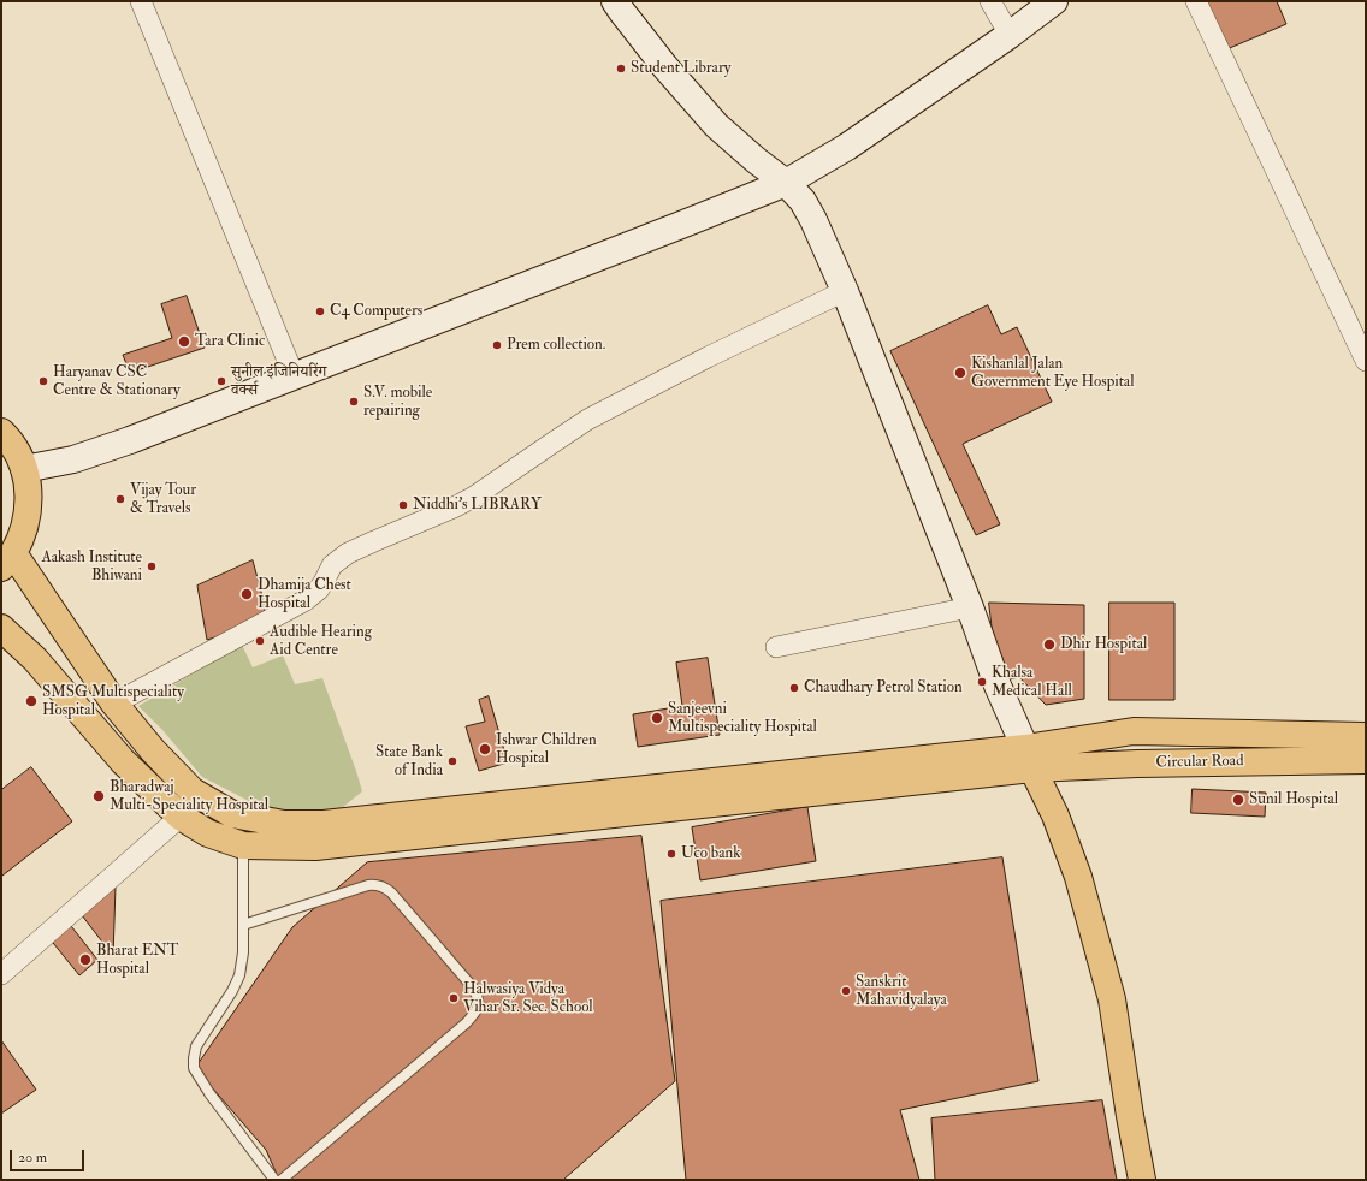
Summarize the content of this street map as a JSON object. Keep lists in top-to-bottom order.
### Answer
{
  "streets": {
    "main road": ["Circular Road"]
  },
  "places": [
    "Student Library",
    "C4 Computers",
    "Tara Clinic",
    "Prem collection.",
    "Kishanlal Jalan Government Eye Hospital",
    "Haryanav CSC Centre & Stationary",
    "सुनील इंजिनियरिंग वर्क्स",
    "S.V. mobile repairing",
    "Vijay Tour & Travels",
    "Niddhi's LIBRARY",
    "Aakash Institute Bhiwani",
    "Dhamija Chest Hospital",
    "Audible Hearing Aid Centre",
    "Dhir Hospital",
    "Khalsa Medical Hall",
    "Chaudhary Petrol Station",
    "SMSG Multispeciality Hospital",
    "Sanjeevni Multispeciality Hospital",
    "Ishwar Children Hospital",
    "State Bank of India",
    "Bharadwaj Multi-Speciality Hospital",
    "Sunil Hospital",
    "Uco bank",
    "Bharat ENT Hospital",
    "Sanskrit Mahavidyalaya",
    "Halwasiya Vidya Vihar Sr. Sec. School"
  ],
  "scale_bar": "20 m"
}
